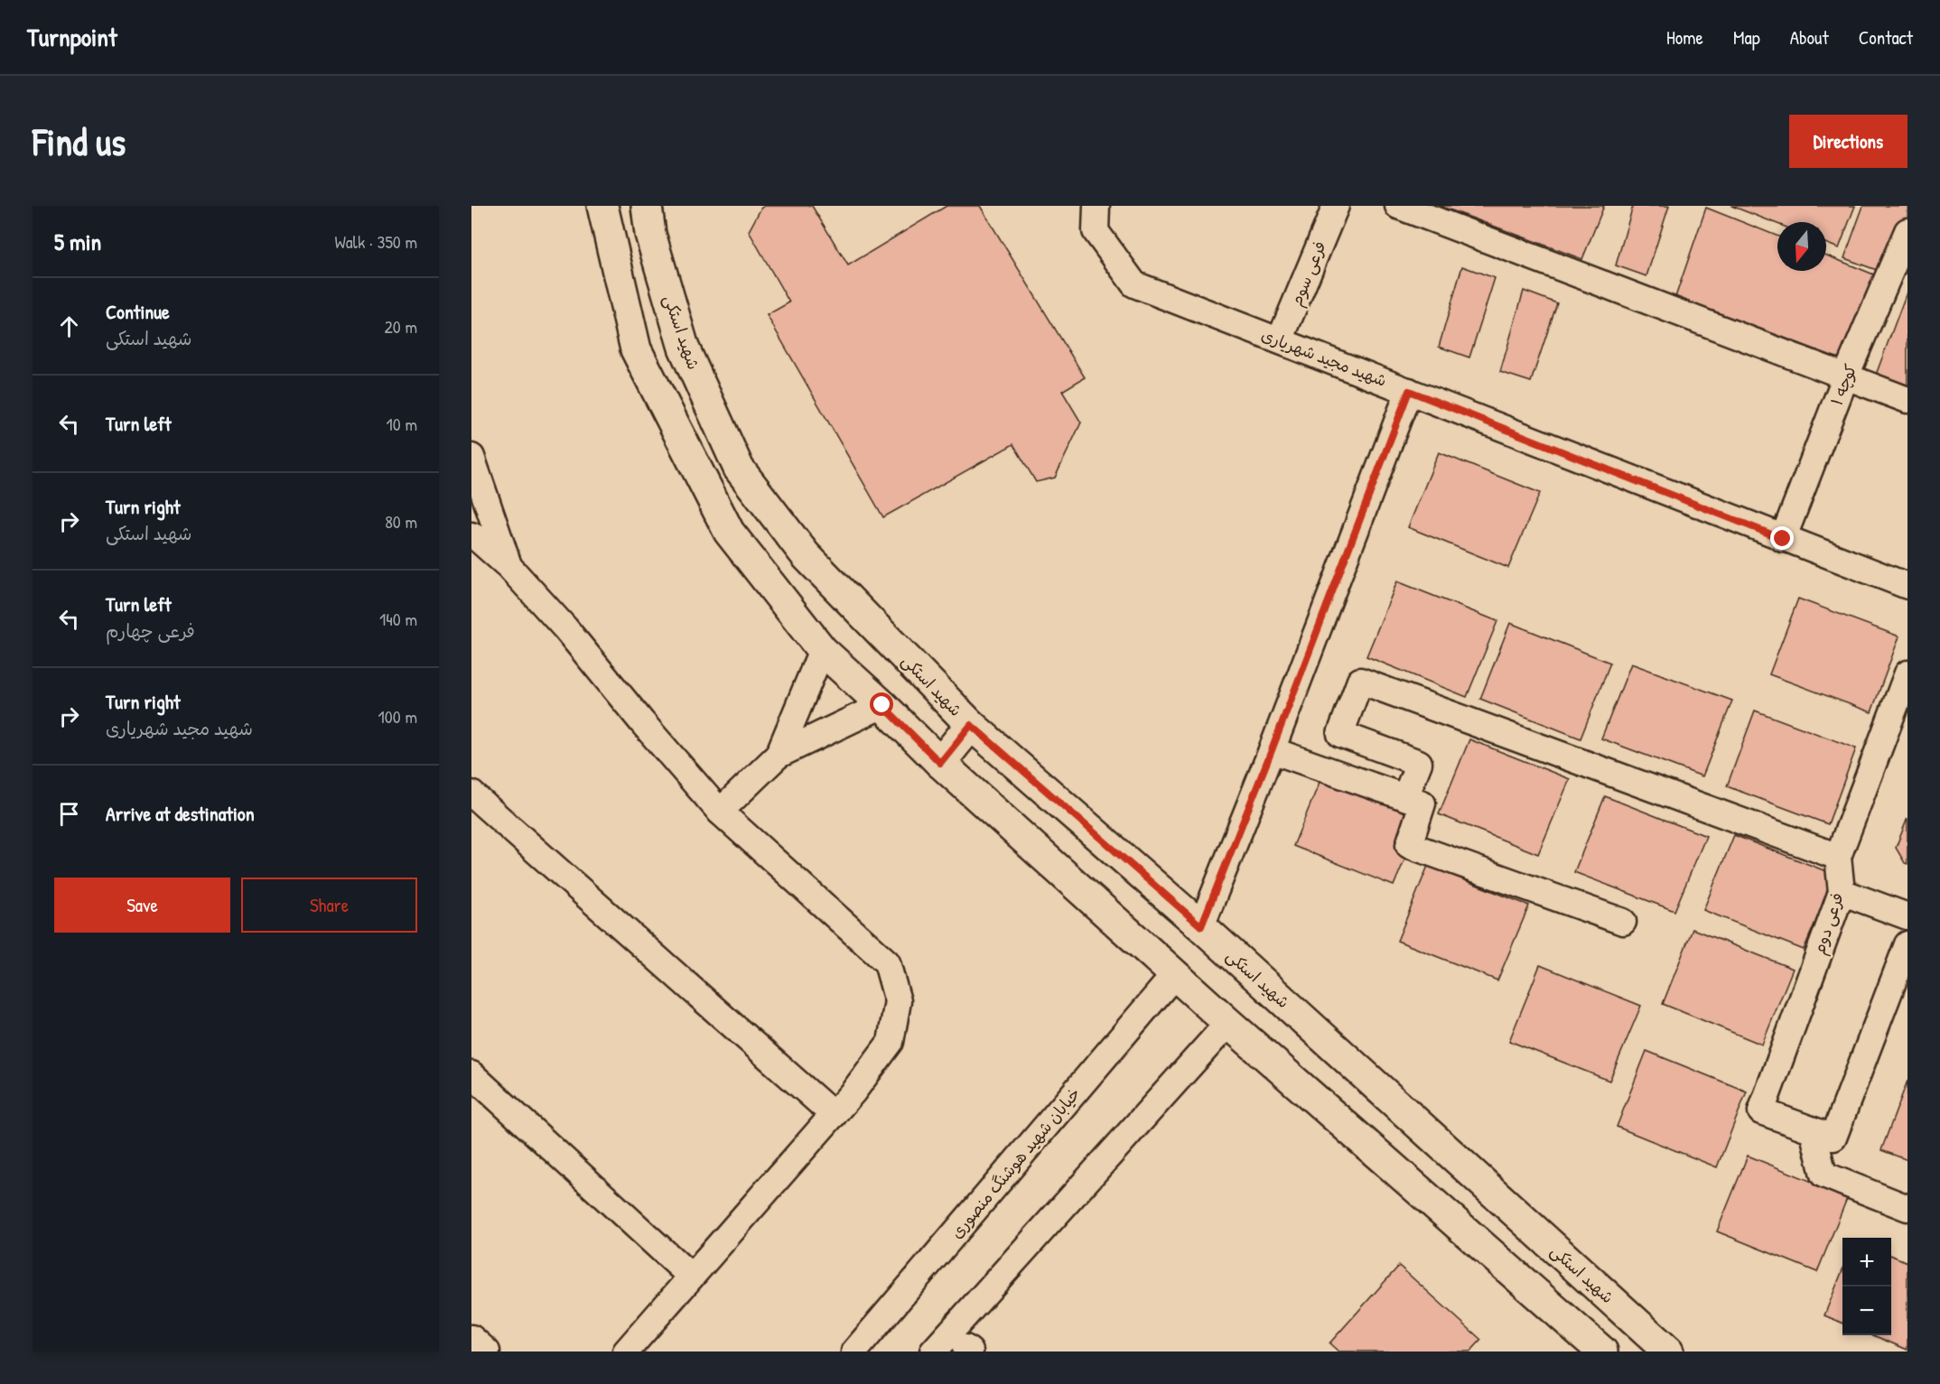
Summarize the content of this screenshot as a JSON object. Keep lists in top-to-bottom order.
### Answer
{
  "streets": {
    "main road": ["شهید استکی"],
    "street": [
      "فرعی سوم",
      "شهید مجید شهریاری",
      "کوچه ۱",
      "فرعی دوم",
      "خیابان شهید هوشنگ منصوری"
    ]
  },
  "crossings": [
    ["فرعی سوم", "شهید مجید شهریاری"],
    ["شهید مجید شهریاری", "کوچه ۱"]
  ],
  "north": "bottom",
  "page": {
    "header": "Turnpoint",
    "nav": [
      "Home",
      "Map",
      "About",
      "Contact"
    ],
    "buttons": [
      "Directions",
      ["Save", "Share"]
    ],
    "title": "Find us",
    "heading": ["5 min", "Walk · 350 m"],
    "list": [
      ["Continue", "شهید استکی", "20 m"],
      ["Turn left", "10 m"],
      ["Turn right", "شهید استکی", "80 m"],
      ["Turn left", "فرعی چهارم", "140 m"],
      ["Turn right", "شهید مجید شهریاری", "100 m"],
      "Arrive at destination"
    ],
    "map_buttons": ["+", "−"]
  }
}
